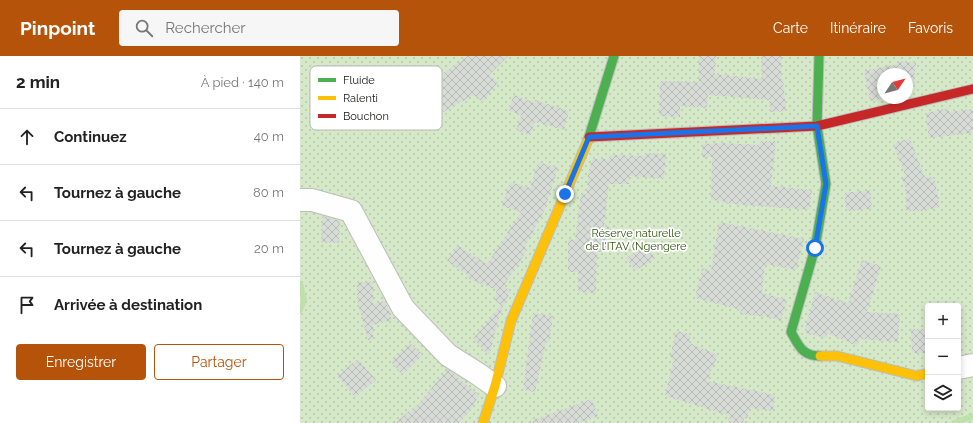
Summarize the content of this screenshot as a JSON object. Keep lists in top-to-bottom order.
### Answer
{
  "parks": ["Réserve naturelle de l'ITAV (Ngengere"],
  "legend": ["Fluide", "Ralenti", "Bouchon"],
  "north": "top right",
  "page": {
    "header": "Pinpoint",
    "search": "Rechercher",
    "nav": ["Carte", "Itinéraire", "Favoris"],
    "heading": ["2 min", "À pied · 140 m"],
    "list": [
      ["Continuez", "40 m"],
      ["Tournez à gauche", "80 m"],
      ["Tournez à gauche", "20 m"],
      "Arrivée à destination"
    ],
    "map_buttons": ["+", "−"],
    "buttons": ["Enregistrer", "Partager"]
  }
}
